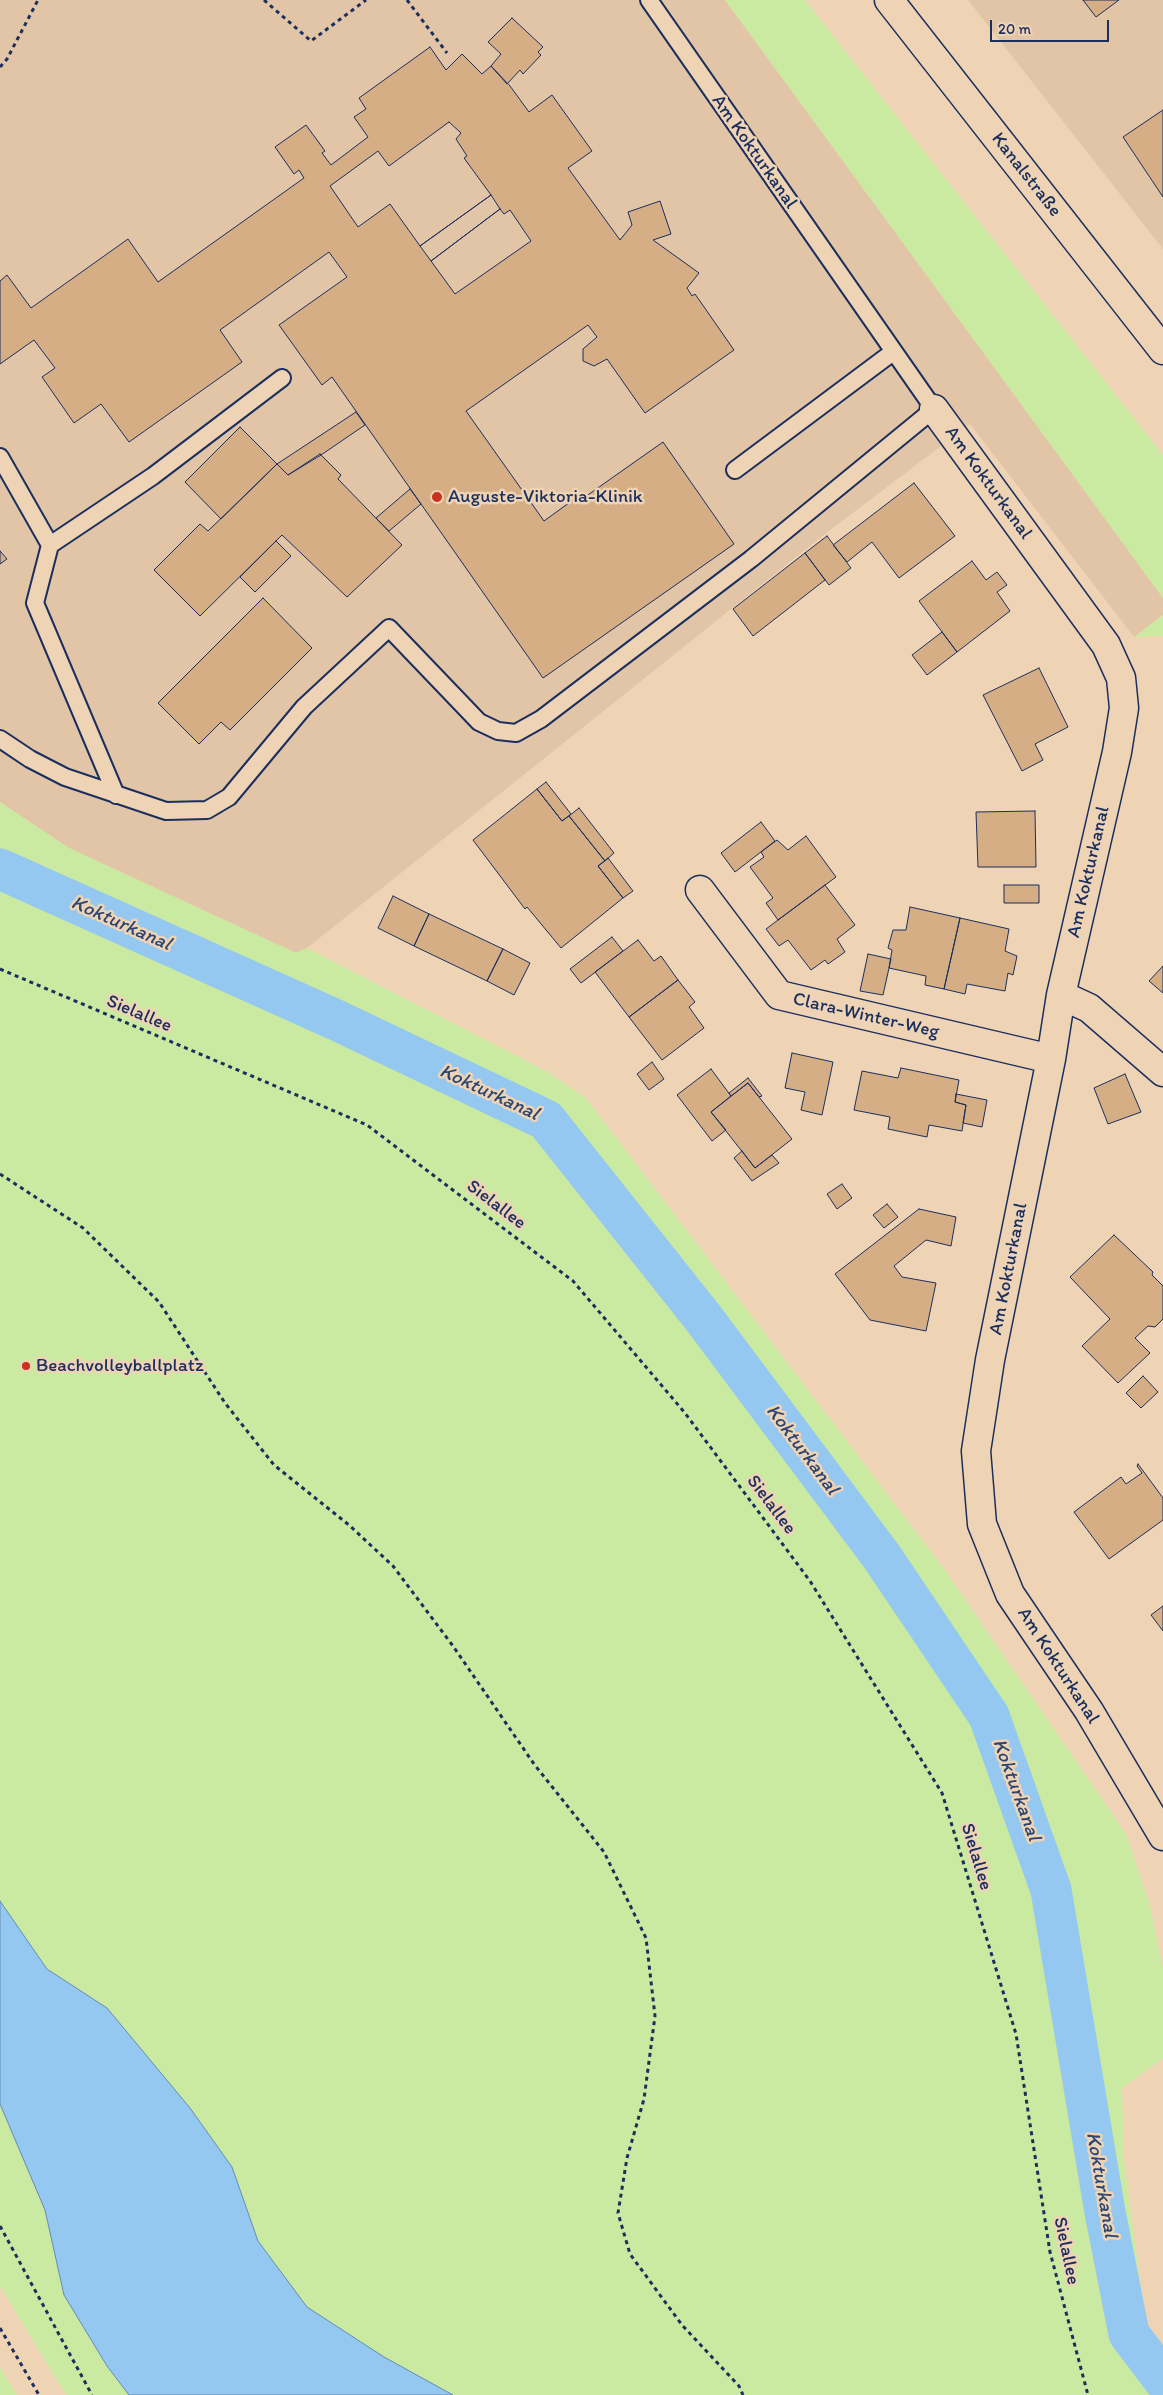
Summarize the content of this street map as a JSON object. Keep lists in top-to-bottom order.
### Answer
{
  "streets": {
    "street": ["Am Kokturkanal", "Kanalstraße", "Clara-Winter-Weg"],
    "path": ["Sielallee"]
  },
  "crossings": [
    ["Am Kokturkanal", "Clara-Winter-Weg"]
  ],
  "water": ["Kokturkanal"],
  "places": ["Auguste-Viktoria-Klinik", "Beachvolleyballplatz"],
  "scale_bar": "20 m"
}
